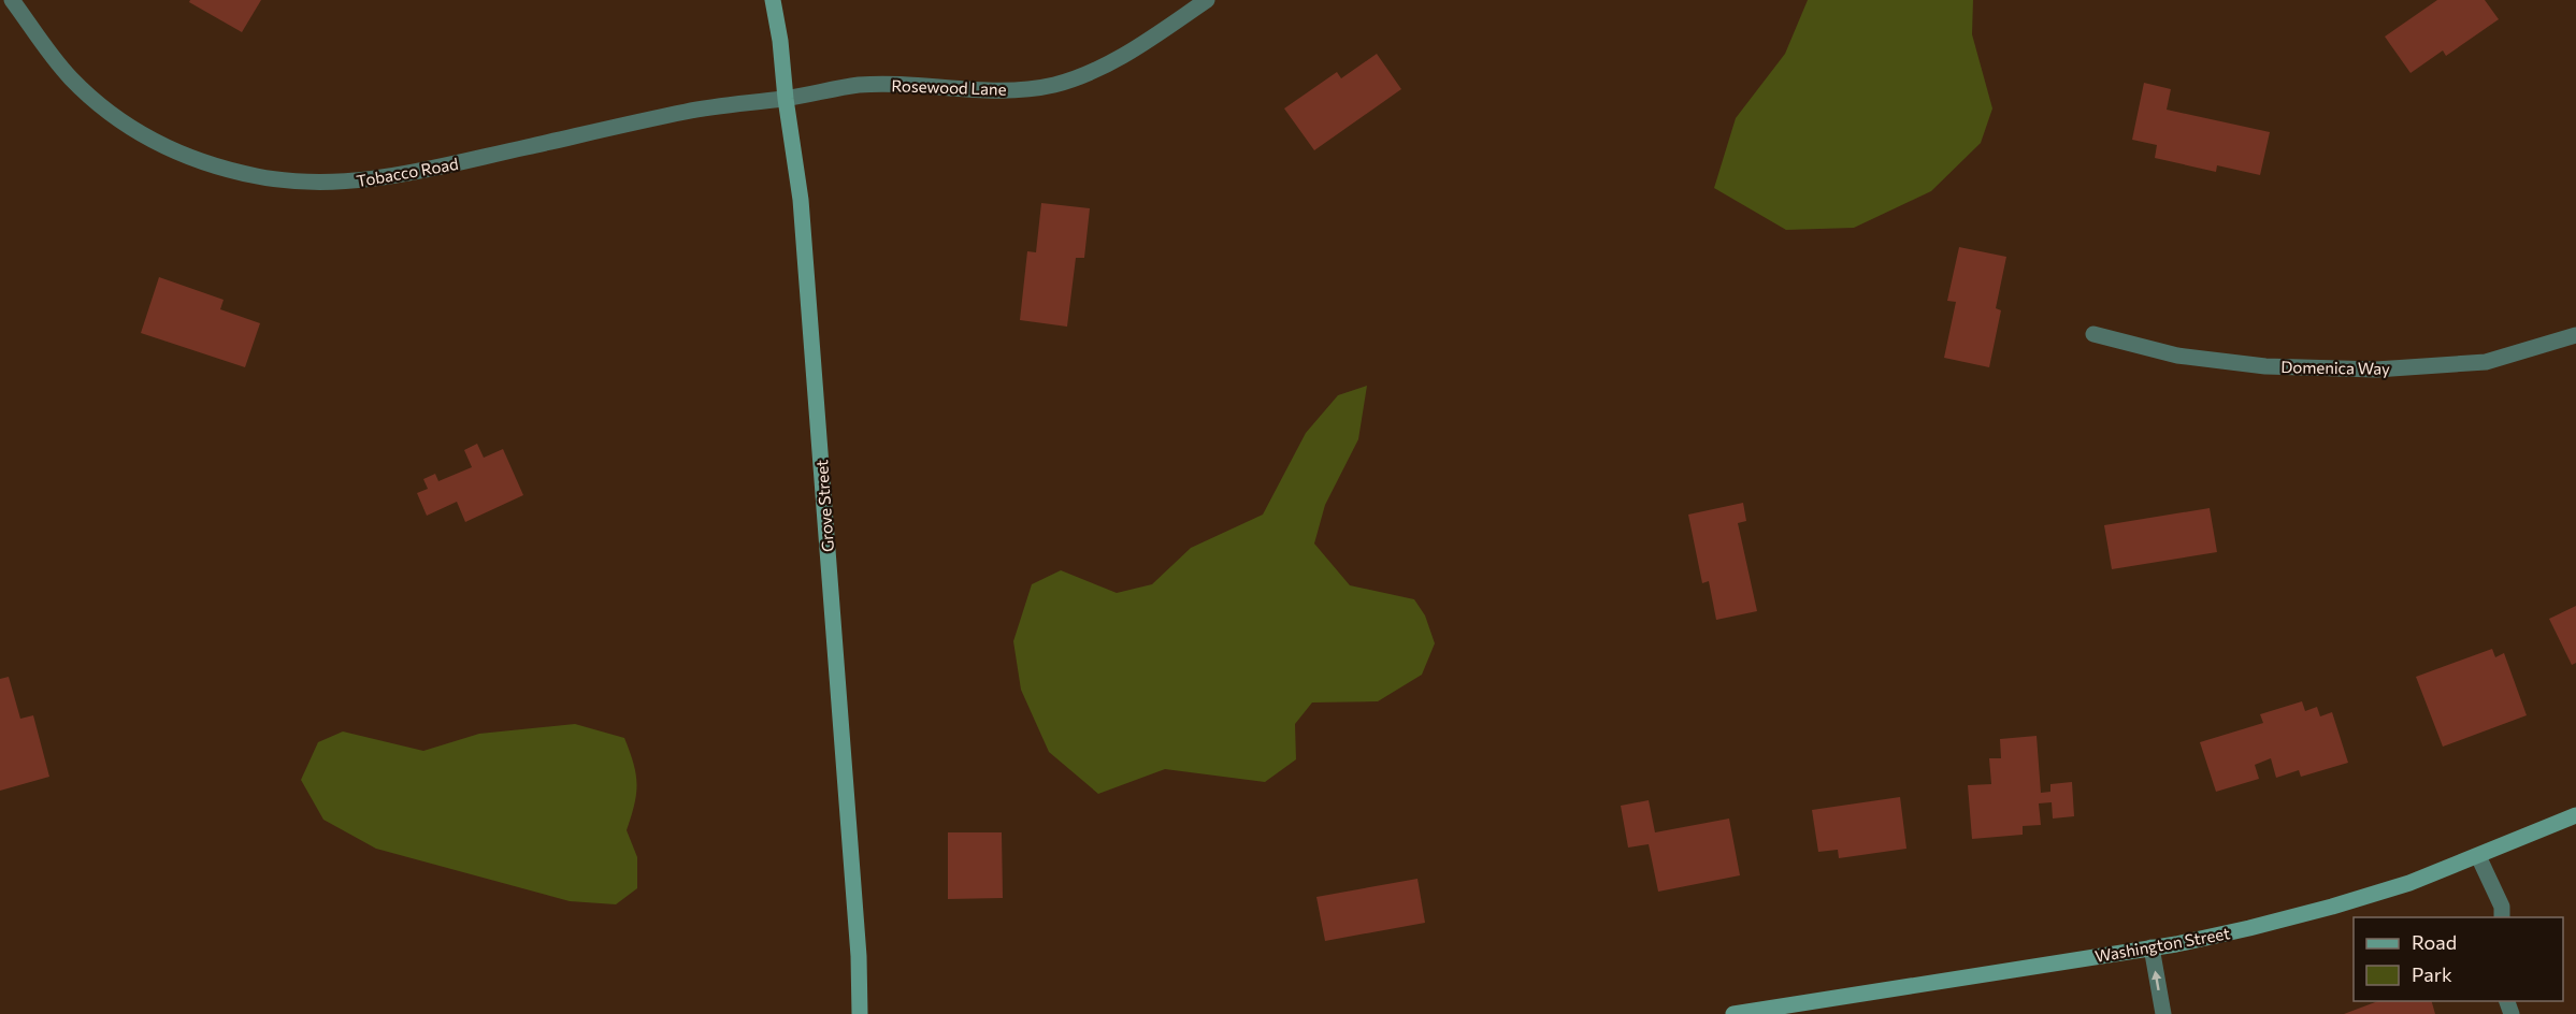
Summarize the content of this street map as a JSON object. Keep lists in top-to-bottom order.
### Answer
{
  "streets": {
    "main road": ["Grove Street", "Washington Street"],
    "street": ["Rosewood Lane", "Tobacco Road", "Domenica Way"]
  },
  "crossings": [
    ["Rosewood Lane", "Tobacco Road"],
    ["Rosewood Lane", "Grove Street"],
    ["Tobacco Road", "Grove Street"]
  ],
  "legend": ["Road", "Park"]
}
